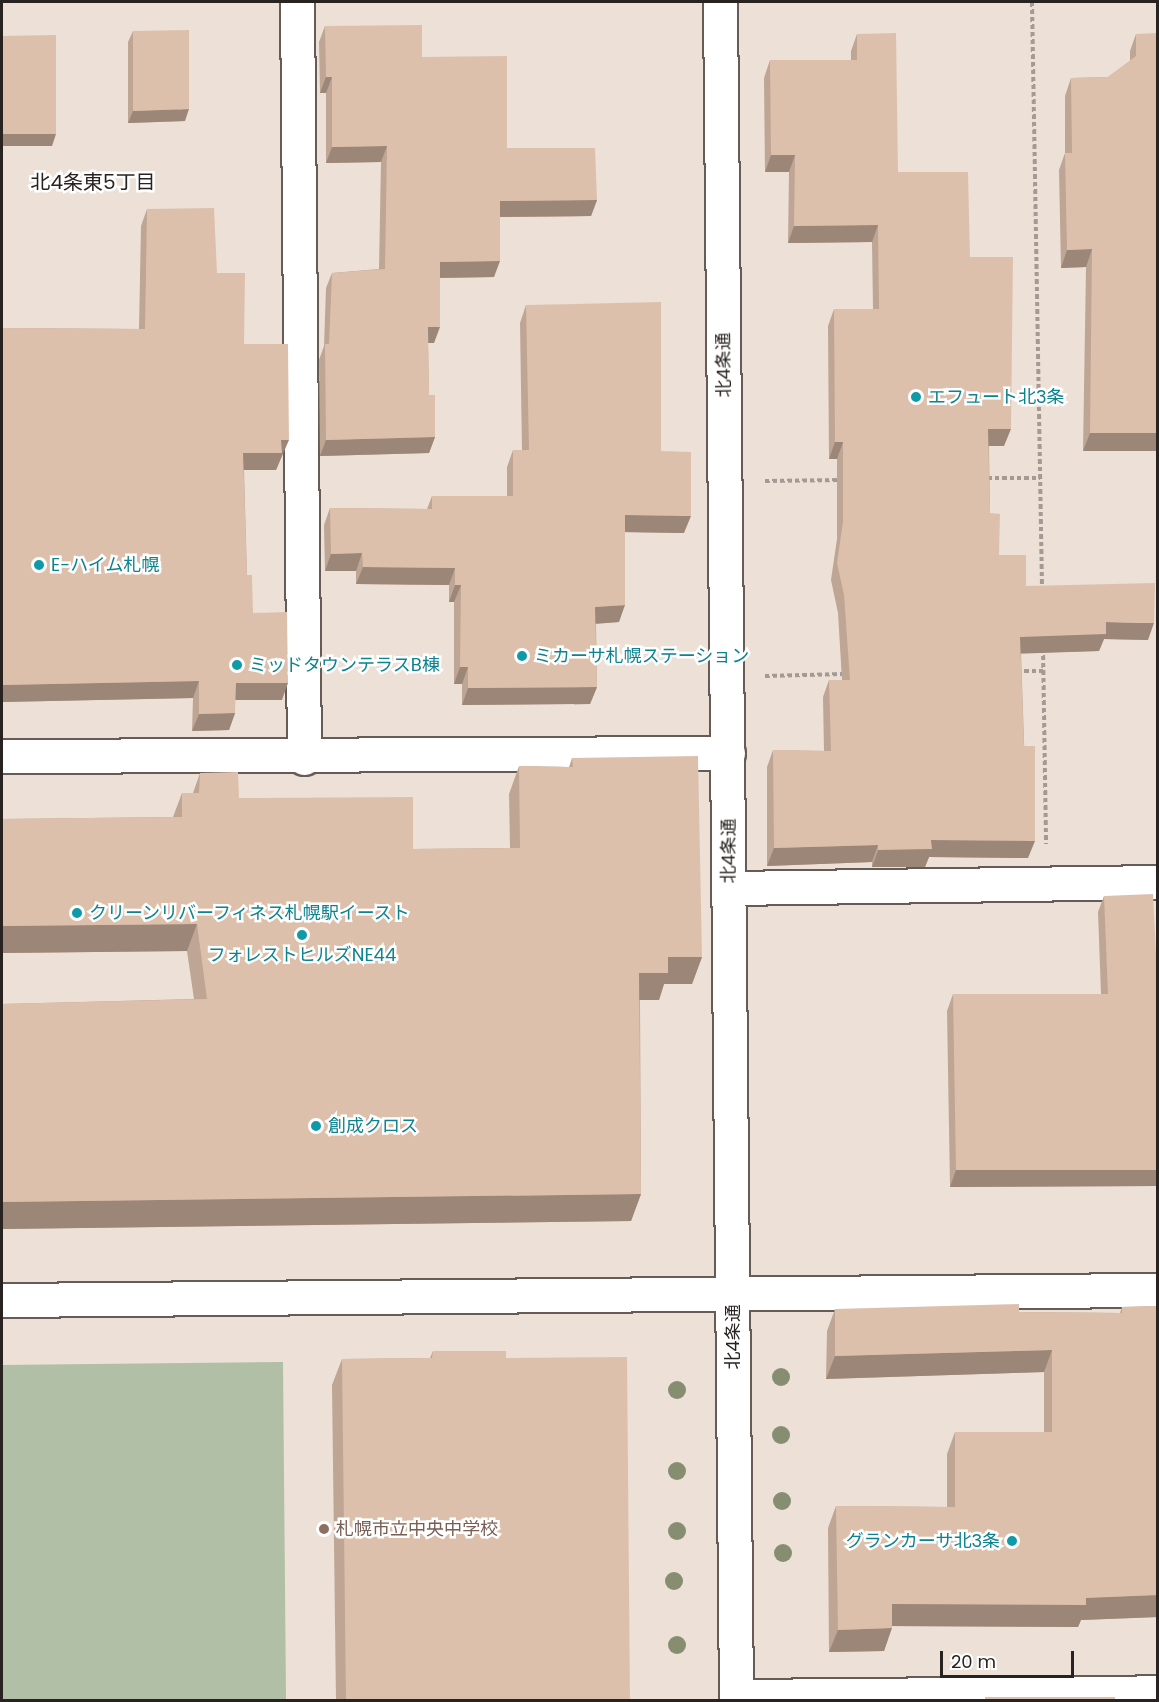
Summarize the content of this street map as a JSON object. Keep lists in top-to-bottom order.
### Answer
{
  "streets": {
    "street": ["北4条通"]
  },
  "districts": ["北4条東5丁目"],
  "places": [
    "エフュート北3条",
    "E-ハイム札幌",
    "ミカーサ札幌ステーション",
    "ミッドタウンテラスB棟",
    "クリーンリバーフィネス札幌駅イースト",
    "フォレストヒルズNE44",
    "創成クロス",
    "札幌市立中央中学校",
    "グランカーサ北3条"
  ],
  "scale_bar": "20 m"
}
